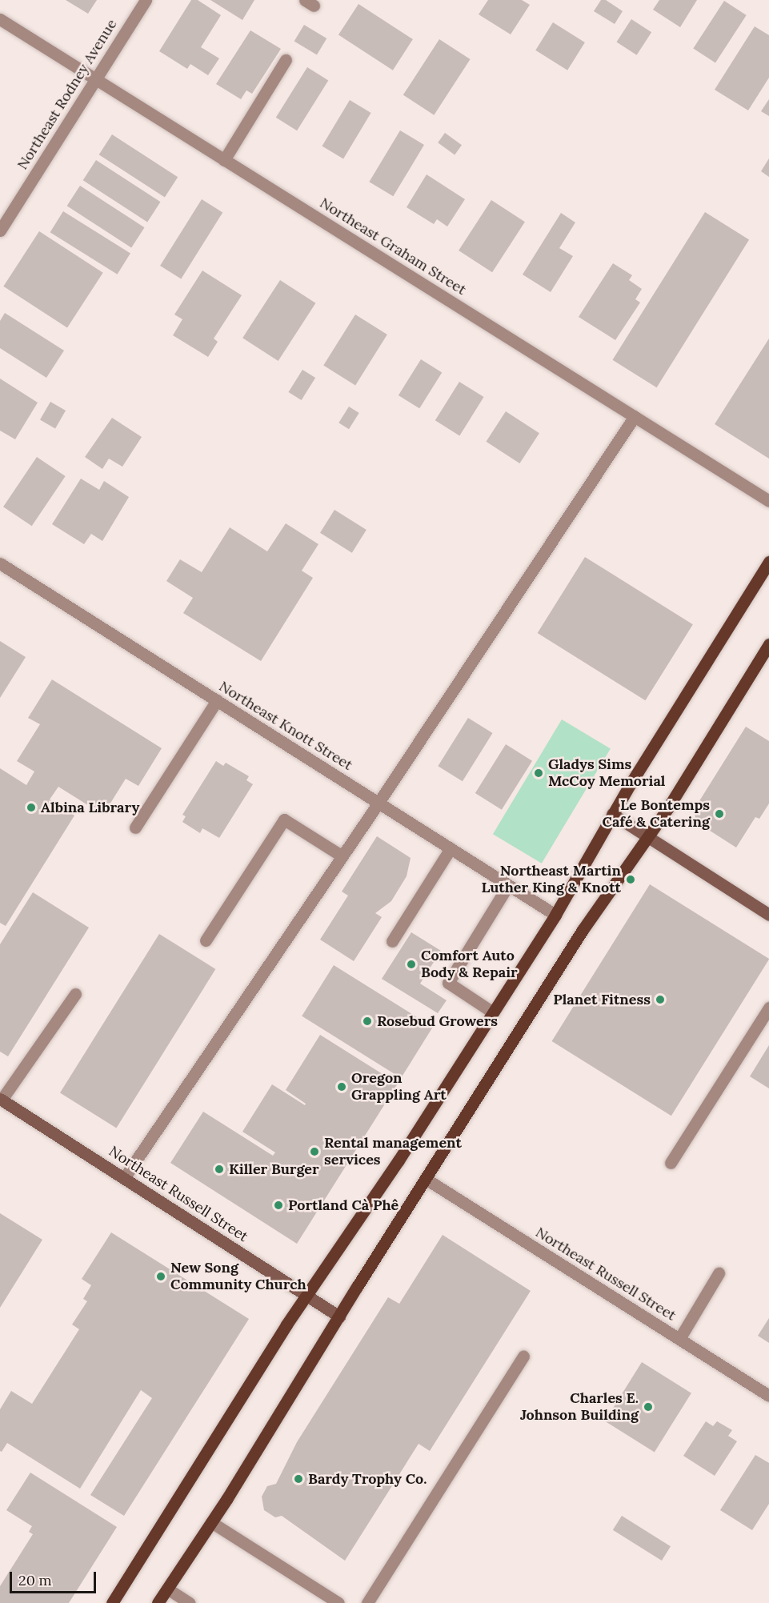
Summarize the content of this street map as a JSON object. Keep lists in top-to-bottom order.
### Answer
{
  "streets": {
    "street": [
      "Northeast Rodney Avenue",
      "Northeast Graham Street",
      "Northeast Knott Street",
      "Northeast Russell Street"
    ]
  },
  "crossings": [
    ["Northeast Rodney Avenue", "Northeast Graham Street"]
  ],
  "places": [
    "Gladys Sims McCoy Memorial",
    "Albina Library",
    "Le Bontemps Café & Catering",
    "Northeast Martin Luther King & Knott",
    "Comfort Auto Body & Repair",
    "Planet Fitness",
    "Rosebud Growers",
    "Oregon Grappling Art",
    "Rental management services",
    "Killer Burger",
    "Portland Cà Phê",
    "New Song Community Church",
    "Charles E. Johnson Building",
    "Bardy Trophy Co."
  ],
  "scale_bar": "20 m"
}
